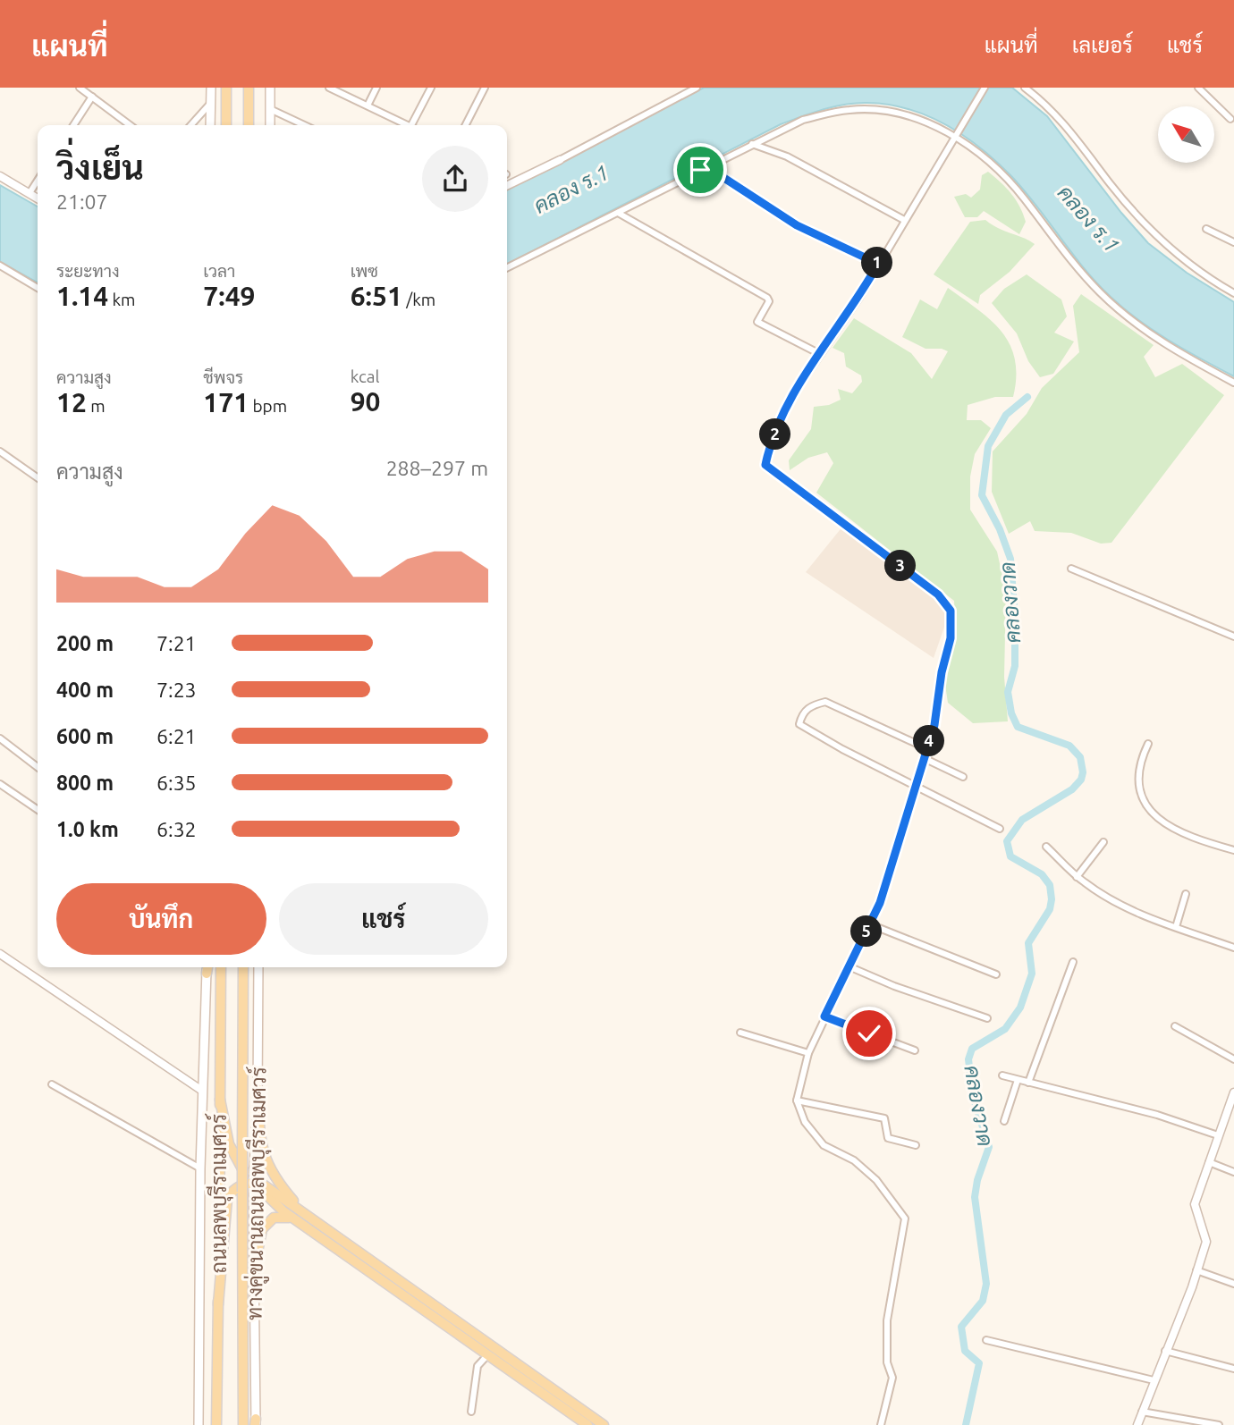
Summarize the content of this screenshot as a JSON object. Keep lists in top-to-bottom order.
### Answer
{
  "streets": {
    "main road": ["ถนนลพบุรีราเมศวร์", "ทางคู่ขนานถนนลพบุรีราเมศวร์"]
  },
  "water": ["คลอง ร.1", "คลองวาด"],
  "north": "top left",
  "page": {
    "header": "แผนที่",
    "nav": ["แผนที่", "เลเยอร์", "แชร์"],
    "heading": ["วิ่งเย็น", "21:07"],
    "stats": [
      ["ระยะทาง", "1.14 km"],
      ["เวลา", "7:49"],
      ["เพซ", "6:51 /km"],
      ["ความสูง", "12 m"],
      ["ชีพจร", "171 bpm"],
      ["kcal", "90"]
    ],
    "pins": [
      "1",
      "2",
      "3",
      "4",
      "5"
    ],
    "chart": ["ความสูง", "288–297 m"],
    "list": [
      {
        "name": "200 m",
        "note": "7:21"
      },
      {
        "name": "400 m",
        "note": "7:23"
      },
      {
        "name": "600 m",
        "note": "6:21"
      },
      {
        "name": "800 m",
        "note": "6:35"
      },
      {
        "name": "1.0 km",
        "note": "6:32"
      }
    ],
    "buttons": ["บันทึก", "แชร์"]
  }
}
